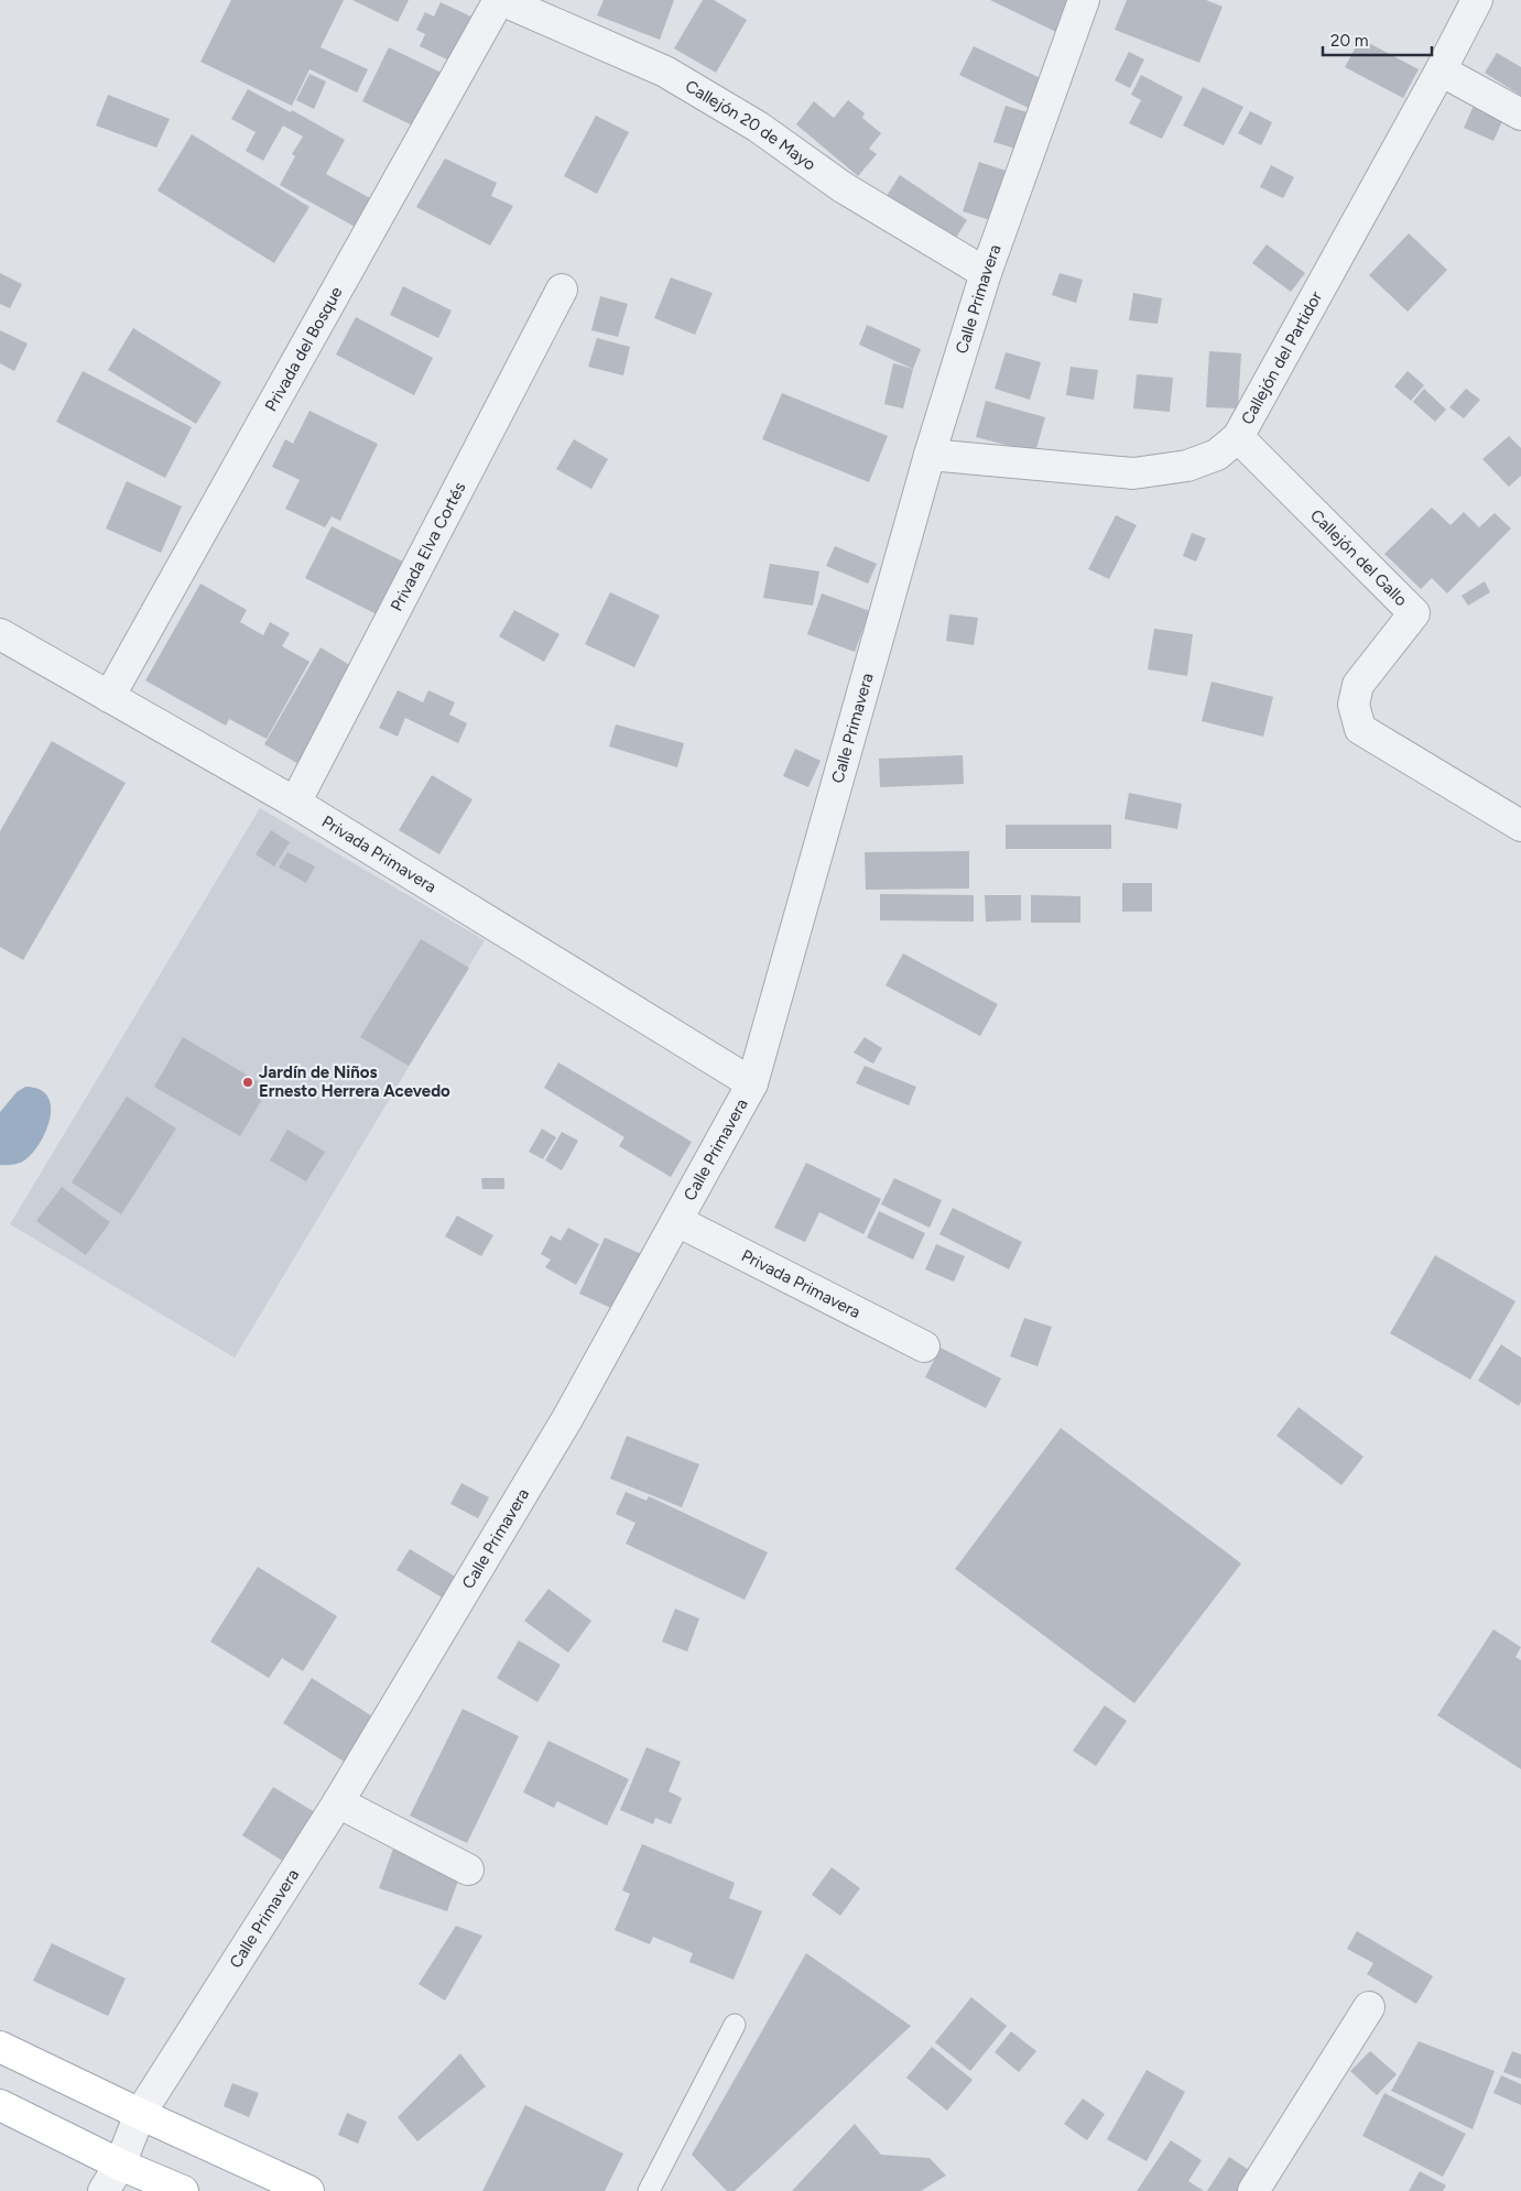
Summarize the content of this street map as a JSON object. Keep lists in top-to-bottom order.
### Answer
{
  "streets": {
    "street": [
      "Callejón 20 de Mayo",
      "Calle Primavera",
      "Privada del Bosque",
      "Callejón del Partidor",
      "Privada Elva Cortés",
      "Callejón del Gallo",
      "Privada Primavera"
    ]
  },
  "crossings": [
    ["Callejón 20 de Mayo", "Calle Primavera"],
    ["Callejón 20 de Mayo", "Privada del Bosque"],
    ["Calle Primavera", "Callejón del Partidor"],
    ["Calle Primavera", "Privada Primavera"],
    ["Privada del Bosque", "Privada Primavera"],
    ["Callejón del Partidor", "Callejón del Gallo"],
    ["Privada Elva Cortés", "Privada Primavera"]
  ],
  "places": ["Jardín de Niños Ernesto Herrera Acevedo"],
  "scale_bar": "20 m"
}
